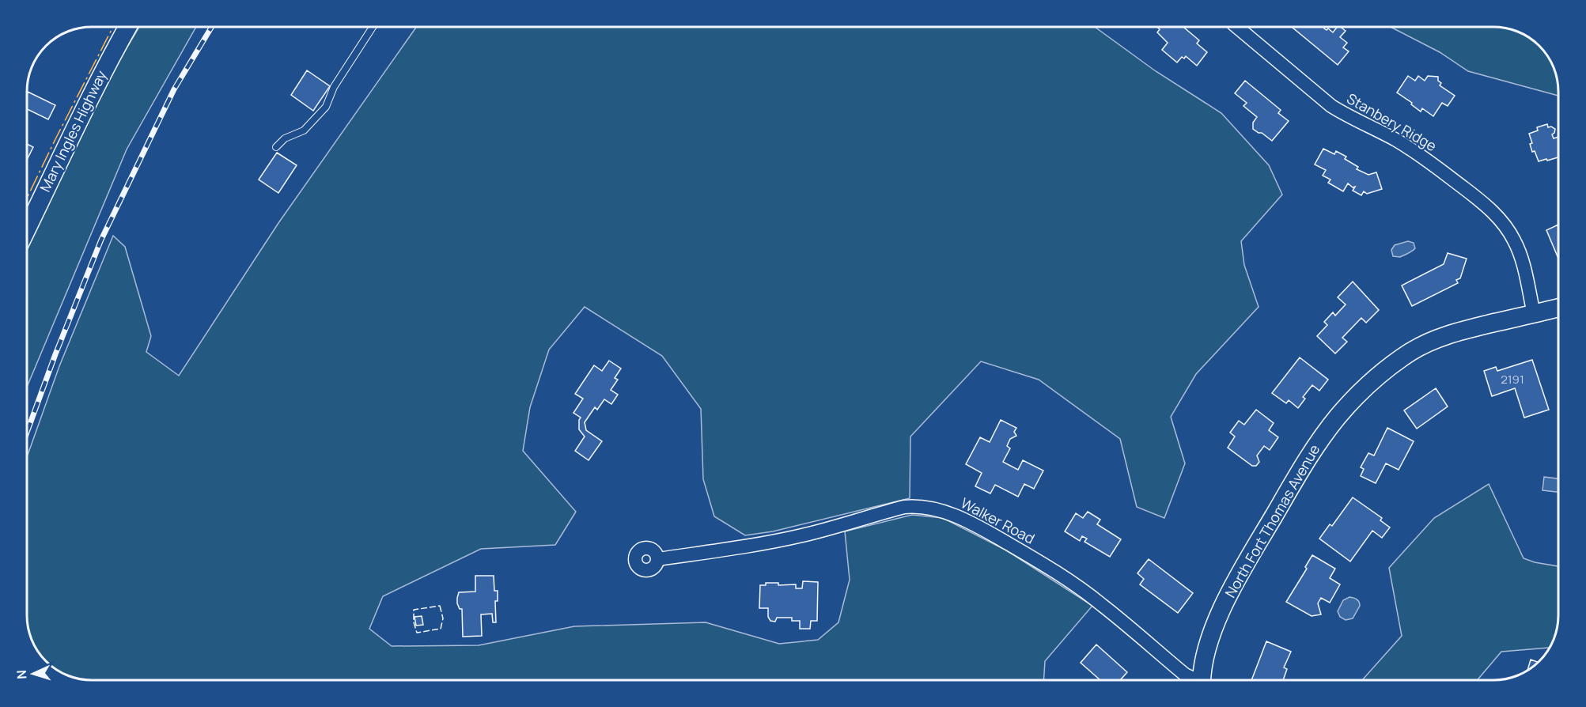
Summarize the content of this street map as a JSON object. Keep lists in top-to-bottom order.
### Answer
{
  "streets": {
    "street": [
      "Stanbery Ridge",
      "Mary Ingles Highway",
      "Walker Road",
      "North Fort Thomas Avenue"
    ]
  },
  "crossings": [
    ["Stanbery Ridge", "North Fort Thomas Avenue"]
  ],
  "house_numbers": ["2191"],
  "north": "left"
}
